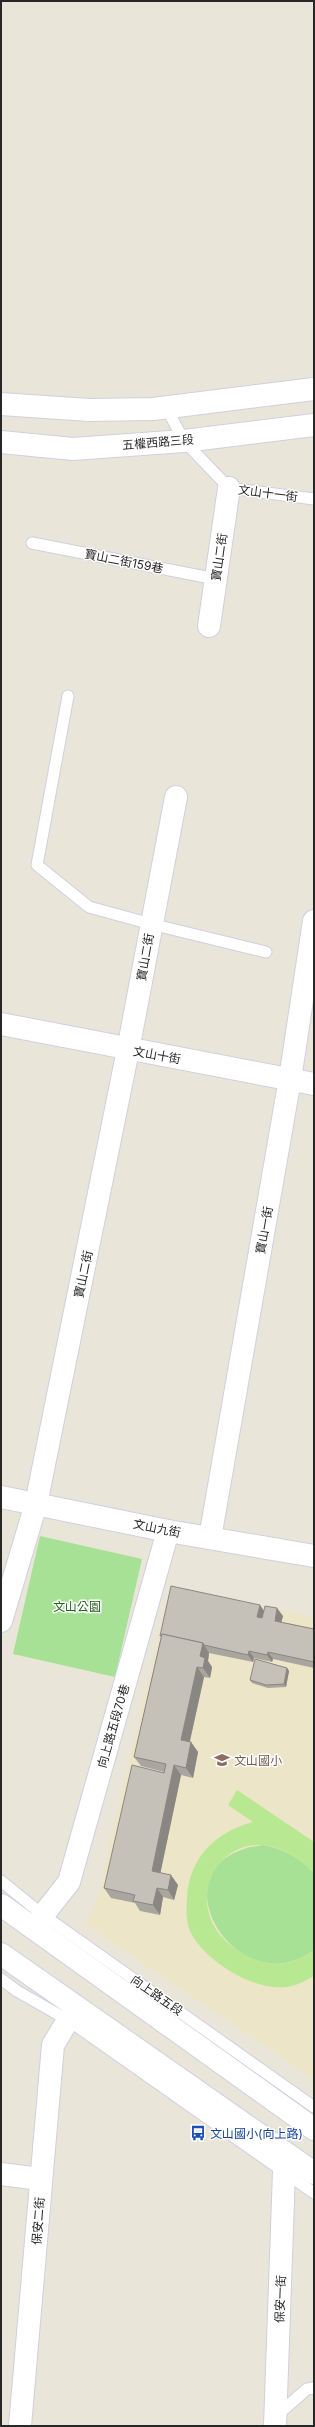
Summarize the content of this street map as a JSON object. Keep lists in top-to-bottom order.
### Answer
{
  "streets": {
    "street": [
      "五權西路三段",
      "寶山二街",
      "文山十街",
      "寶山一街",
      "文山九街",
      "向上路五段70巷",
      "向上路五段",
      "保安二街",
      "保安一街"
    ],
    "lane": ["文山十一街", "寶山二街159巷"]
  },
  "crossings": [
    ["五權西路三段", "文山十一街"],
    ["文山十一街", "寶山二街"],
    ["寶山二街", "寶山二街159巷"],
    ["寶山二街", "文山十街"],
    ["寶山二街", "文山九街"],
    ["文山十街", "寶山一街"],
    ["寶山一街", "文山九街"],
    ["文山九街", "向上路五段70巷"],
    ["向上路五段70巷", "向上路五段"]
  ],
  "parks": ["文山公園"],
  "places": {
    "school or university": ["文山國小"],
    "bus stop": ["文山國小(向上路)"]
  }
}
